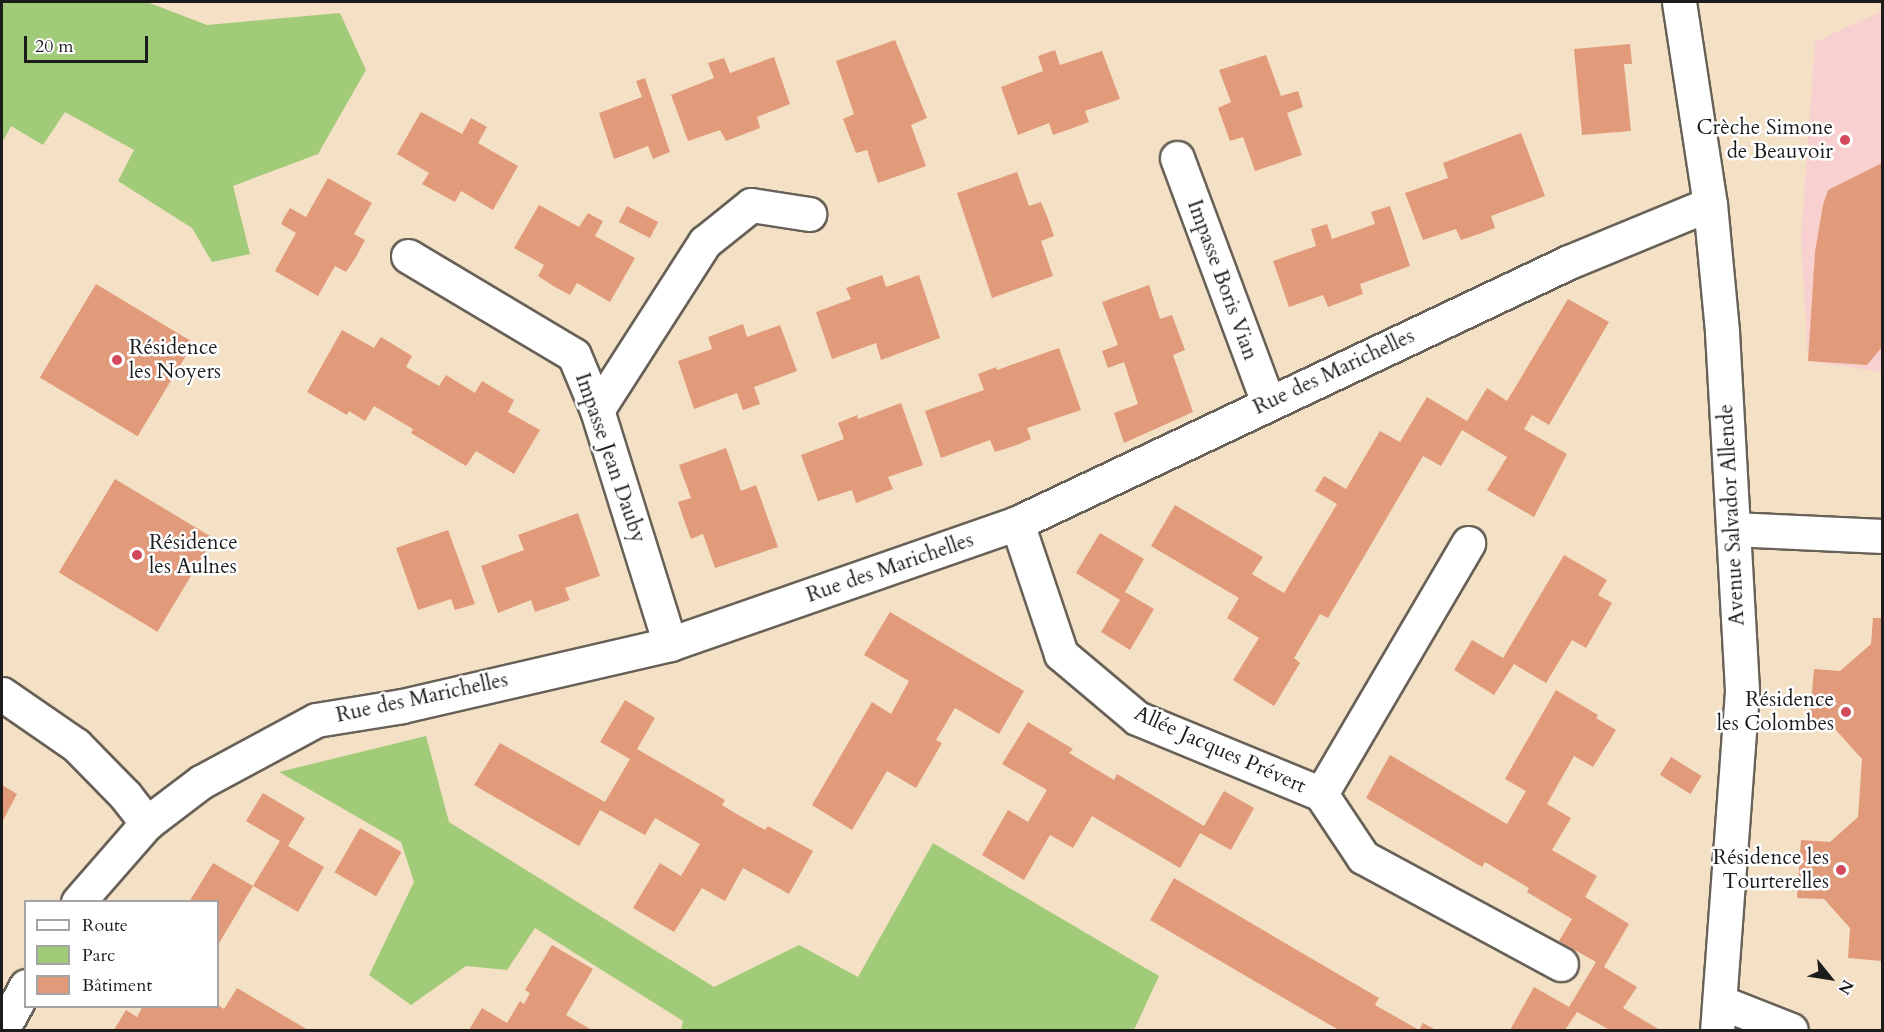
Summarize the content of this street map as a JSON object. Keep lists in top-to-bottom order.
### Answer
{
  "streets": {
    "street": [
      "Impasse Boris Vian",
      "Rue des Marichelles",
      "Impasse Jean Dauby",
      "Avenue Salvador Allende",
      "Allée Jacques Prévert"
    ]
  },
  "crossings": [
    ["Impasse Boris Vian", "Rue des Marichelles"],
    ["Rue des Marichelles", "Impasse Jean Dauby"],
    ["Rue des Marichelles", "Avenue Salvador Allende"],
    ["Rue des Marichelles", "Allée Jacques Prévert"]
  ],
  "places": [
    "Crèche Simone de Beauvoir",
    "Résidence les Noyers",
    "Résidence les Aulnes",
    "Résidence les Colombes",
    "Résidence les Tourterelles"
  ],
  "legend": ["Route", "Parc", "Bâtiment"],
  "scale_bar": "20 m",
  "north": "bottom right"
}
